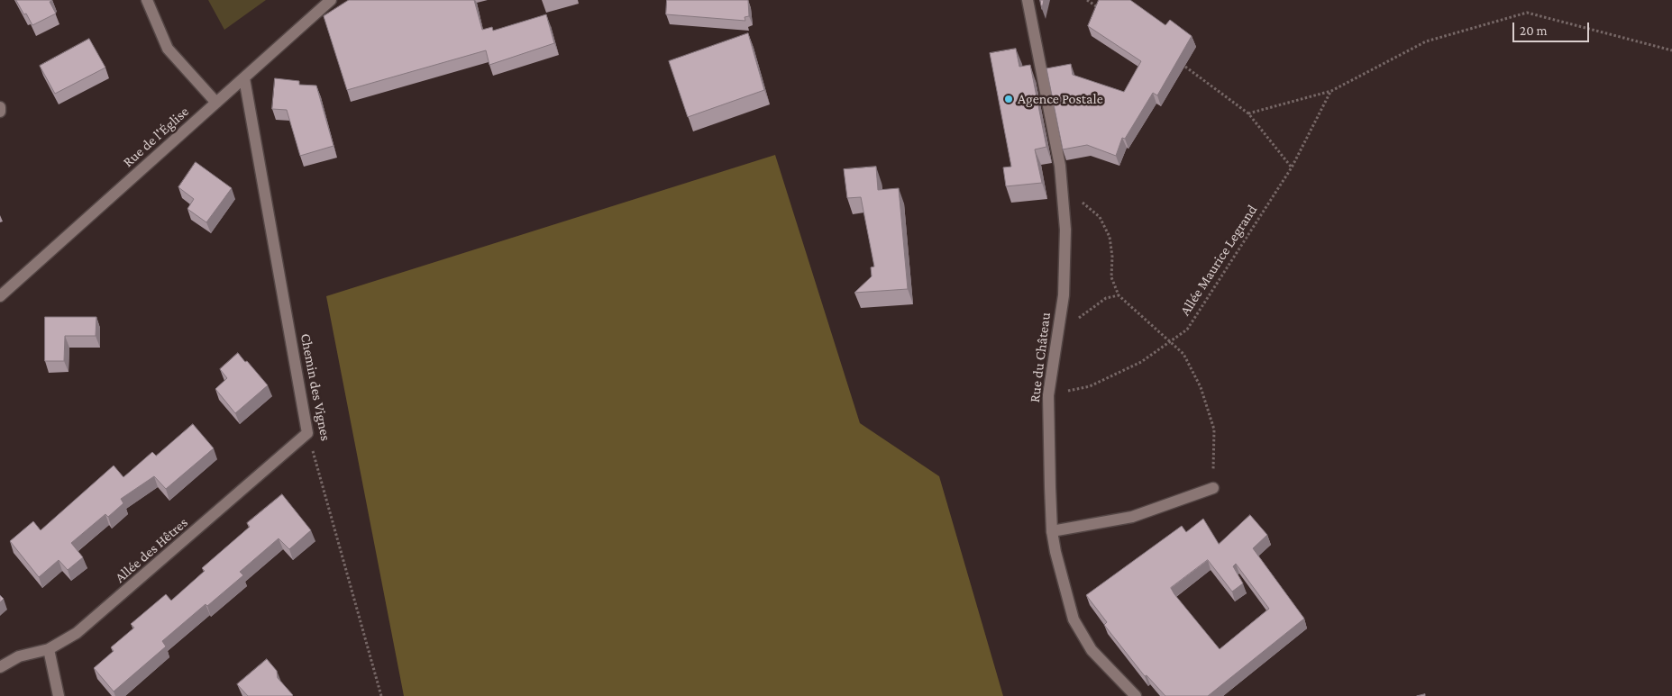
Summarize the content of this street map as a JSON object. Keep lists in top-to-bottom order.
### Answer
{
  "streets": {
    "street": [
      "Rue de l'Église",
      "Rue du Château",
      "Chemin des Vignes",
      "Allée des Hêtres"
    ],
    "path": ["Allée Maurice Legrand"]
  },
  "crossings": [
    ["Rue de l'Église", "Chemin des Vignes"],
    ["Allée Maurice Legrand", "Rue du Château"],
    ["Chemin des Vignes", "Allée des Hêtres"]
  ],
  "places": ["Agence Postale"],
  "scale_bar": "20 m"
}
